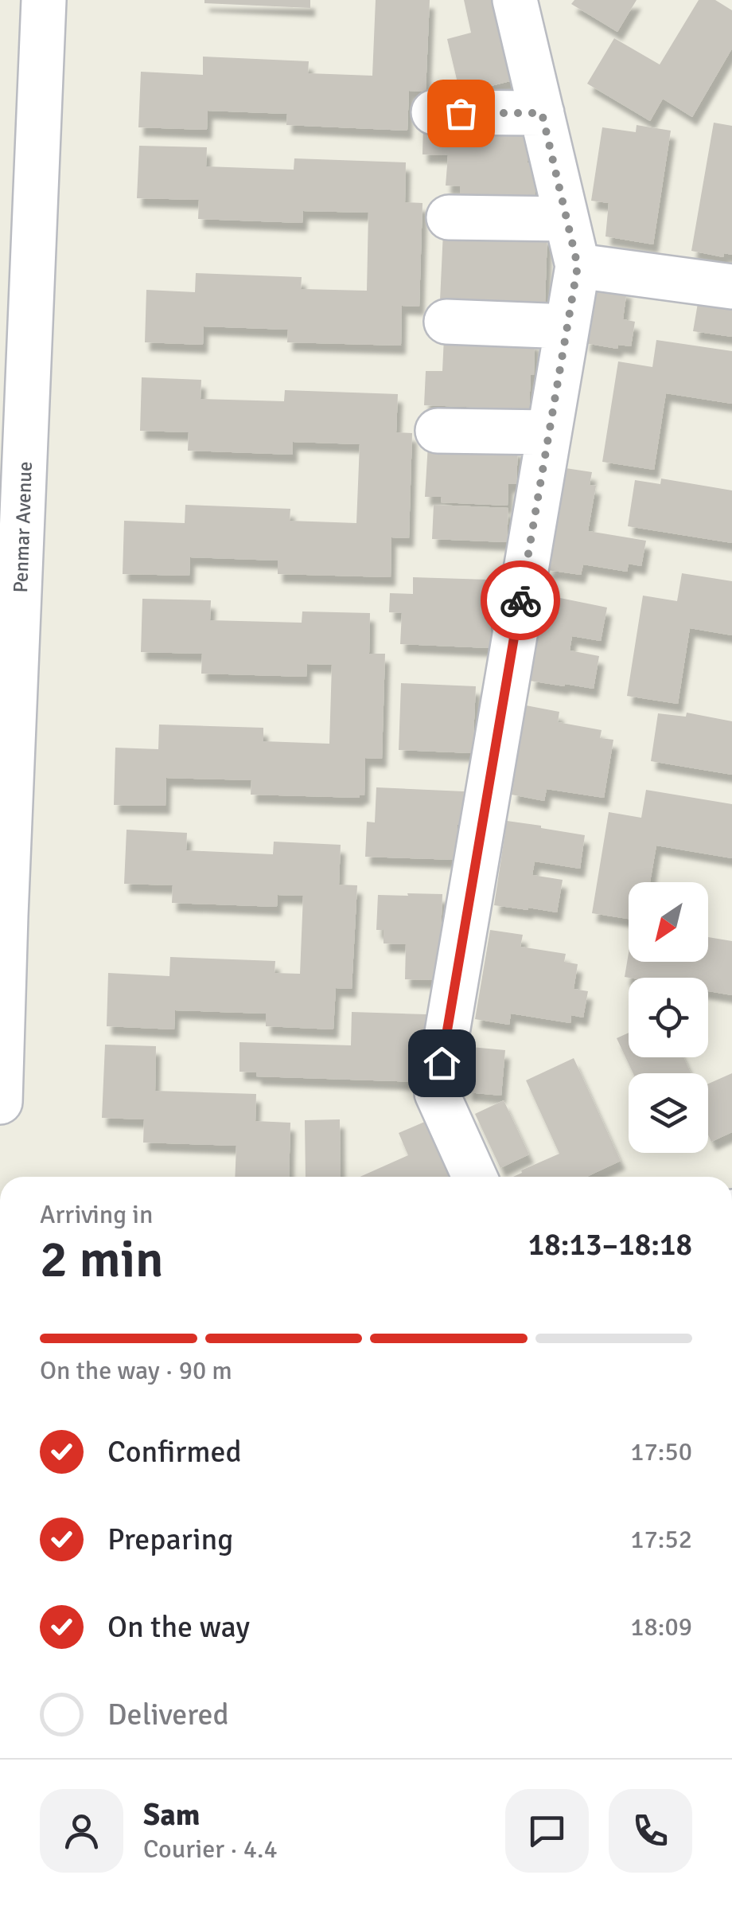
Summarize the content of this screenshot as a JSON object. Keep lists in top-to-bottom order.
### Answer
{
  "streets": {
    "street": ["Penmar Avenue"]
  },
  "north": "bottom left",
  "page": {
    "heading": ["2 min", "Arriving in", "18:13–18:18"],
    "panel": ["Sam", "Courier · 4.4"],
    "bar": "On the way · 90 m",
    "list": [
      ["Confirmed", "17:50"],
      ["Preparing", "17:52"],
      ["On the way", "18:09"],
      "Delivered"
    ]
  }
}
